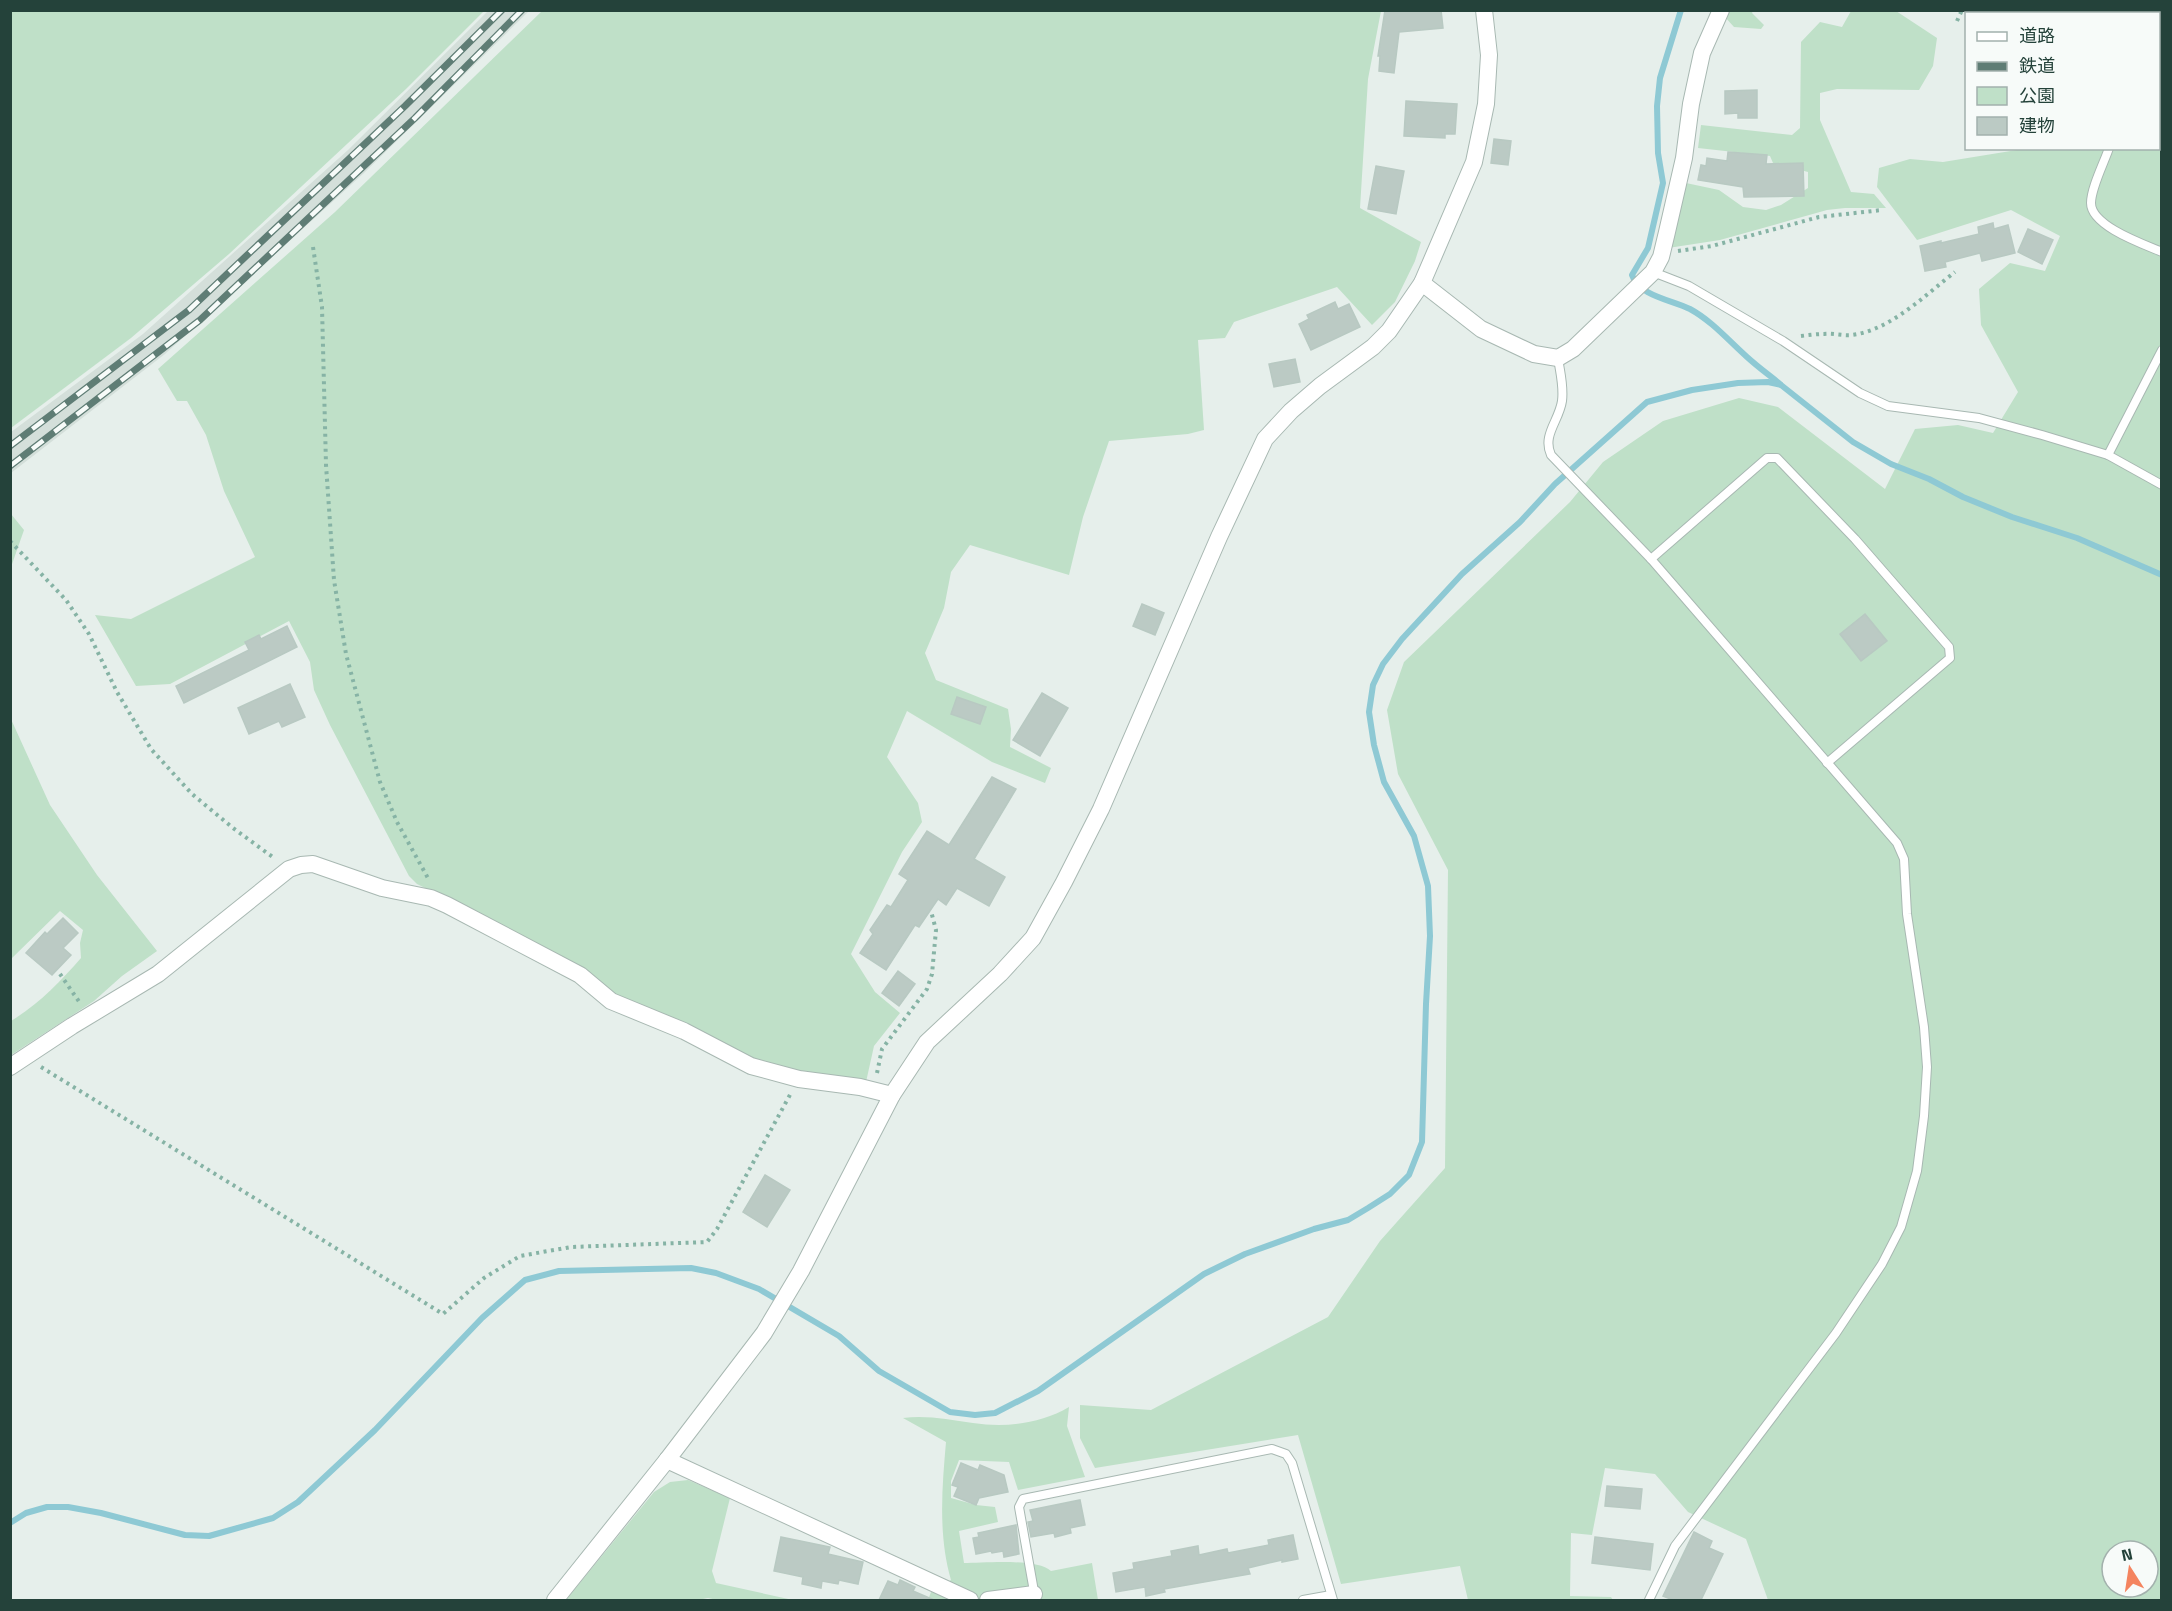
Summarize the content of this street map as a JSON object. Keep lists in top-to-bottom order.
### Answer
{
  "legend": [
    "道路",
    "鉄道",
    "公園",
    "建物"
  ],
  "north": "top"
}
